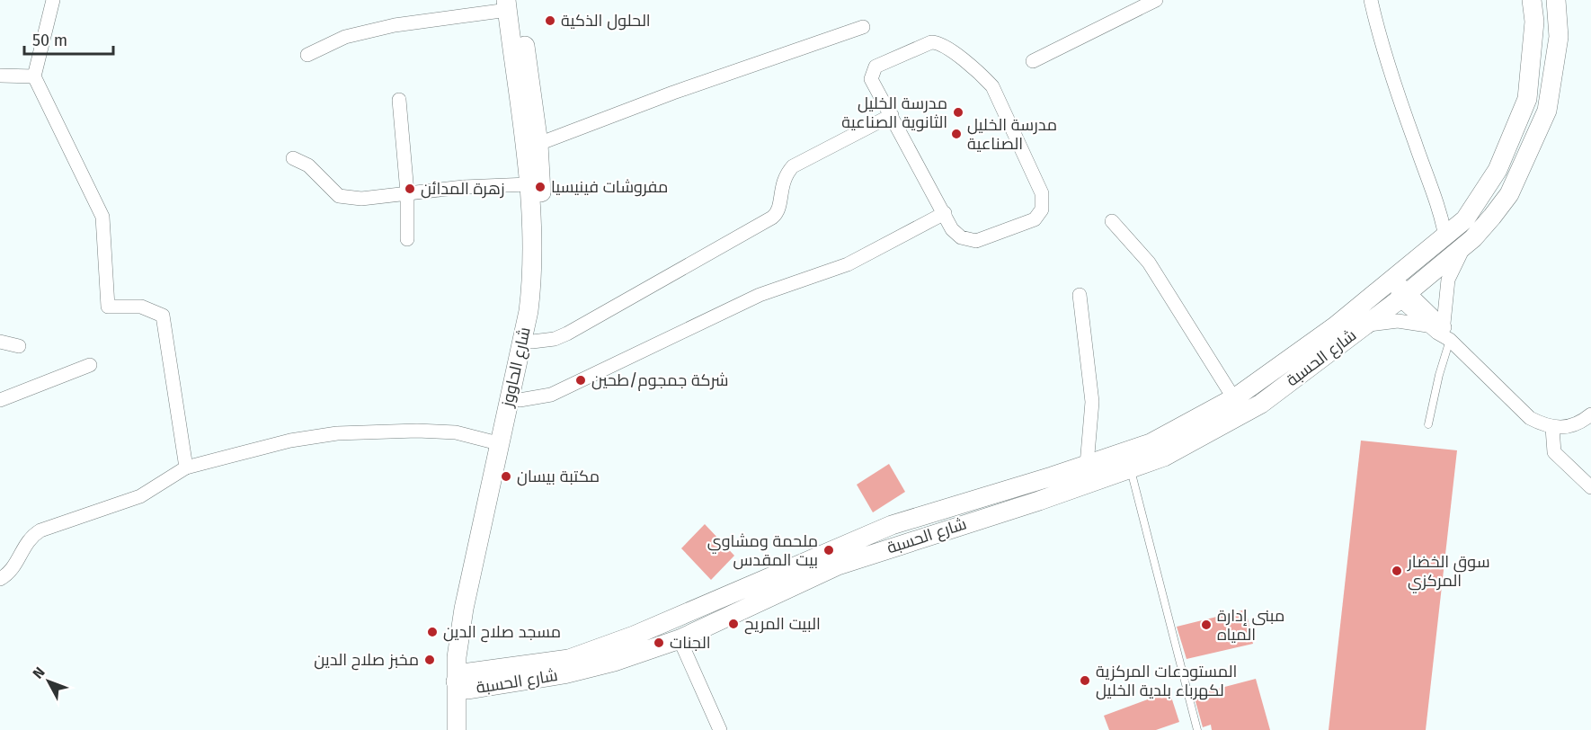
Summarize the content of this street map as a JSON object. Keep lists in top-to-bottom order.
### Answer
{
  "streets": {
    "main road": ["شارع الحسبة", "شارع الحاووز"]
  },
  "crossings": [
    ["شارع الحسبة", "شارع الحاووز"]
  ],
  "places": [
    "الحلول الذكية",
    "مدرسة الخليل الثانوية الصناعية",
    "مدرسة الخليل الصناعية",
    "مفروشات فينيسيا",
    "زهرة المدائن",
    "شركة جمجوم/طحين",
    "مكتبة بيسان",
    "ملحمة ومشاوي بيت المقدس",
    "سوق الخضار المركزي",
    "البيت المريح",
    "مبنى إدارة المياه",
    "مسجد صلاح الدين",
    "الجنات",
    "مخبز صلاح الدين",
    "المستودعات المركزية لكهرباء بلدية الخليل"
  ],
  "scale_bar": "50 m",
  "north": "top left"
}
